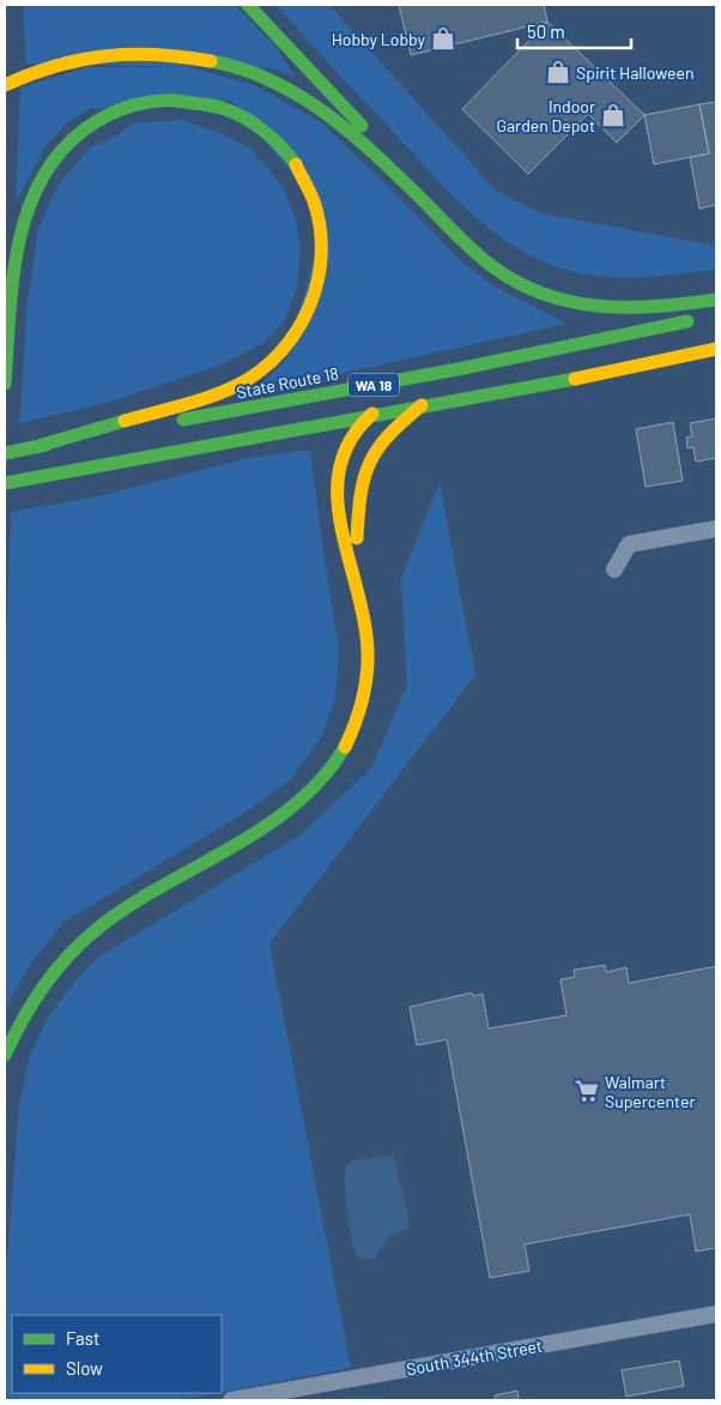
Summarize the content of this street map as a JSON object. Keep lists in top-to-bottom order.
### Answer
{
  "streets": {
    "highway": ["State Route 18", "WA 18"],
    "street": ["South 344th Street"]
  },
  "places": {
    "shop": ["Hobby Lobby", "Spirit Halloween", "Indoor Garden Depot"],
    "supermarket": ["Walmart Supercenter"]
  },
  "legend": ["Fast", "Slow"],
  "scale_bar": "50 m"
}
